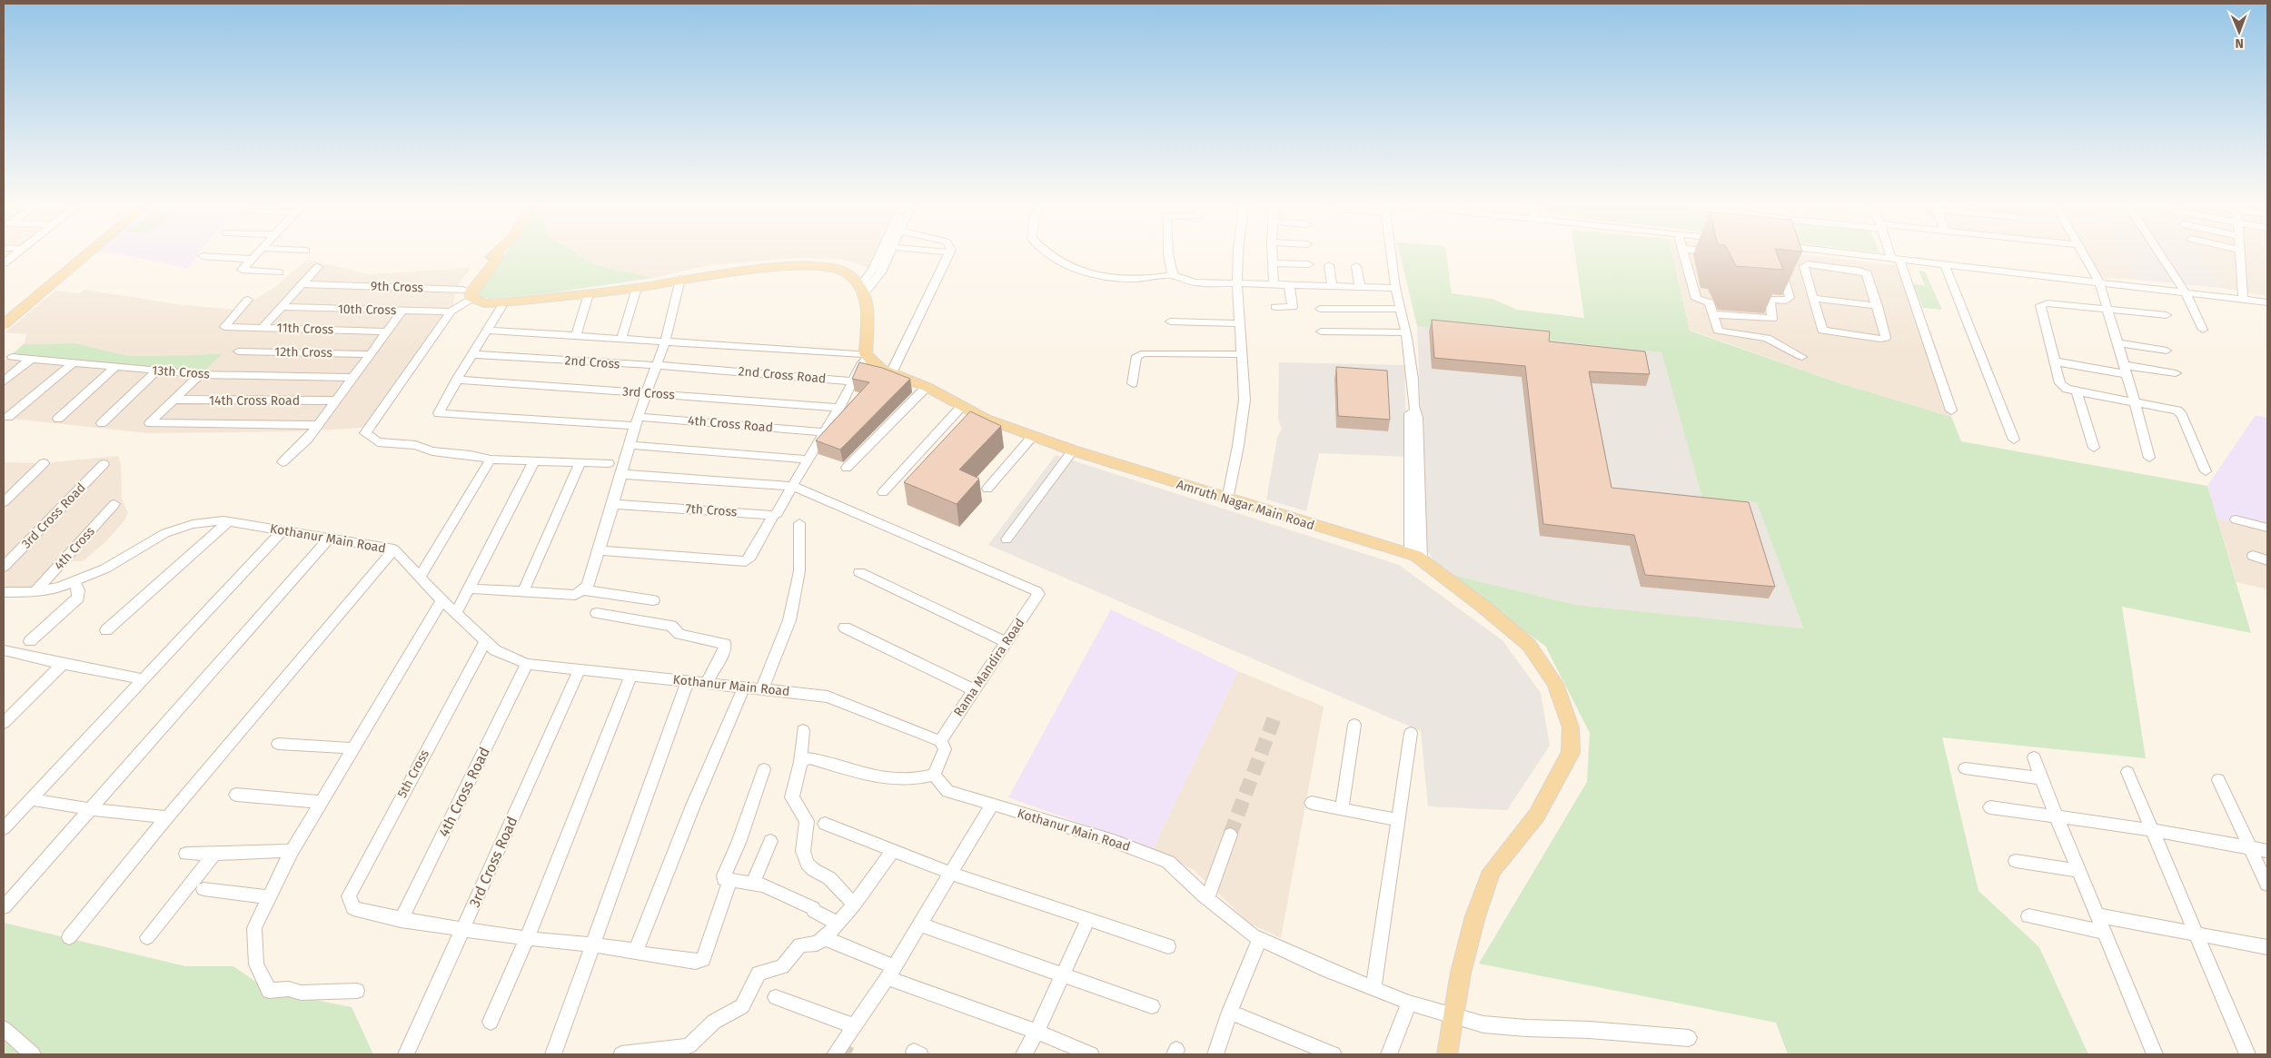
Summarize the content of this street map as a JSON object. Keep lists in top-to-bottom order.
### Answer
{
  "streets": {
    "main road": ["Amruth Nagar Main Road"],
    "street": [
      "9th Cross",
      "10th Cross",
      "11th Cross",
      "12th Cross",
      "2nd Cross",
      "13th Cross",
      "2nd Cross Road",
      "3rd Cross",
      "14th Cross Road",
      "4th Cross Road",
      "7th Cross",
      "3rd Cross Road",
      "Kothanur Main Road",
      "4th Cross",
      "Rama Mandira Road",
      "5th Cross"
    ]
  },
  "crossings": [
    ["2nd Cross", "2nd Cross Road"],
    ["3rd Cross", "4th Cross Road"],
    ["4th Cross Road", "Kothanur Main Road"],
    ["4th Cross Road", "5th Cross"],
    ["Amruth Nagar Main Road", "Kothanur Main Road"],
    ["3rd Cross Road", "Kothanur Main Road"],
    ["Kothanur Main Road", "4th Cross"],
    ["Kothanur Main Road", "Rama Mandira Road"],
    ["Kothanur Main Road", "5th Cross"]
  ],
  "north": "bottom"
}
